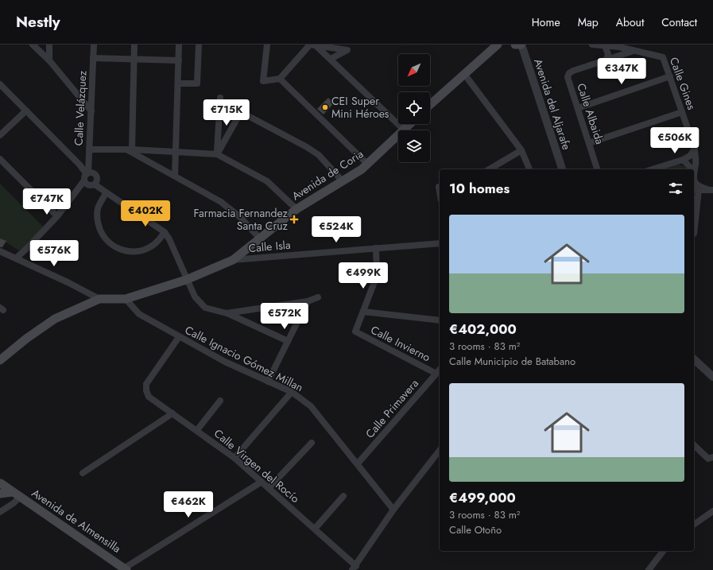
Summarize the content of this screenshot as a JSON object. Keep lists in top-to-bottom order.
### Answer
{
  "streets": {
    "main road": ["Avenida de Coria", "Avenida de Almensilla"],
    "street": [
      "Calle Gines",
      "Avenida del Aljarafe",
      "Calle Velázquez",
      "Calle Albaida",
      "Calle Isla",
      "Calle Invierno",
      "Calle Ignacio Gómez Millan",
      "Calle Primavera",
      "Calle Virgen del Rocío"
    ]
  },
  "crossings": [
    ["Calle Gines", "Calle Albaida"],
    ["Avenida de Coria", "Calle Isla"],
    ["Avenida de Coria", "Calle Ignacio Gómez Millan"],
    ["Calle Invierno", "Calle Primavera"],
    ["Calle Ignacio Gómez Millan", "Calle Primavera"],
    ["Calle Ignacio Gómez Millan", "Calle Virgen del Rocío"]
  ],
  "places": {
    "other": ["CEI Super Mini Héroes"],
    "health": ["Farmacia Fernandez Santa Cruz"]
  },
  "north": "bottom left",
  "page": {
    "header": "Nestly",
    "nav": [
      "Home",
      "Map",
      "About",
      "Contact"
    ],
    "price": [
      "€347K",
      "€715K",
      "€506K",
      "€747K",
      "€402K",
      "€524K",
      "€576K",
      "€499K",
      "€572K",
      "€462K"
    ],
    "heading": "10 homes",
    "list": [
      {
        "name": "€402,000",
        "note": "3 rooms · 83 m² · Calle Municipio de Batabano"
      },
      {
        "name": "€499,000",
        "note": "3 rooms · 83 m² · Calle Otoño"
      }
    ]
  }
}
